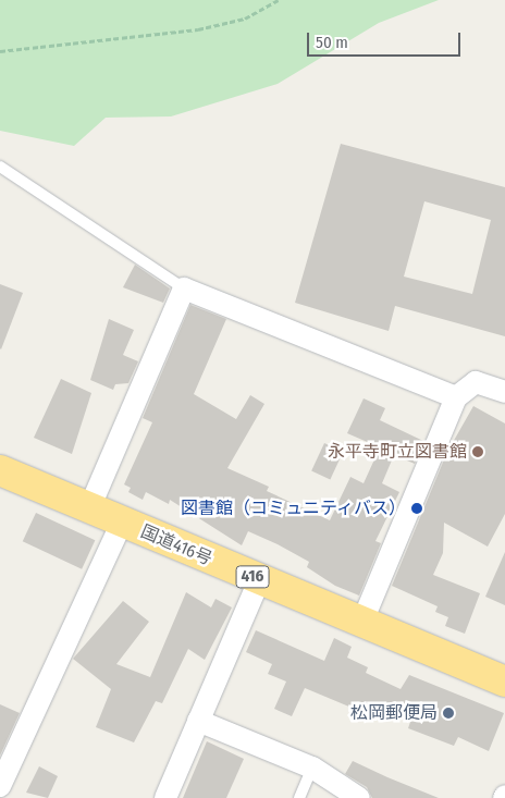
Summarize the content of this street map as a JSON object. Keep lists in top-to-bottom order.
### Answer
{
  "streets": {
    "highway": ["国道416号", "416"]
  },
  "places": ["永平寺町立図書館", "図書館（コミュニティバス）", "松岡郵便局"],
  "scale_bar": "50 m"
}
